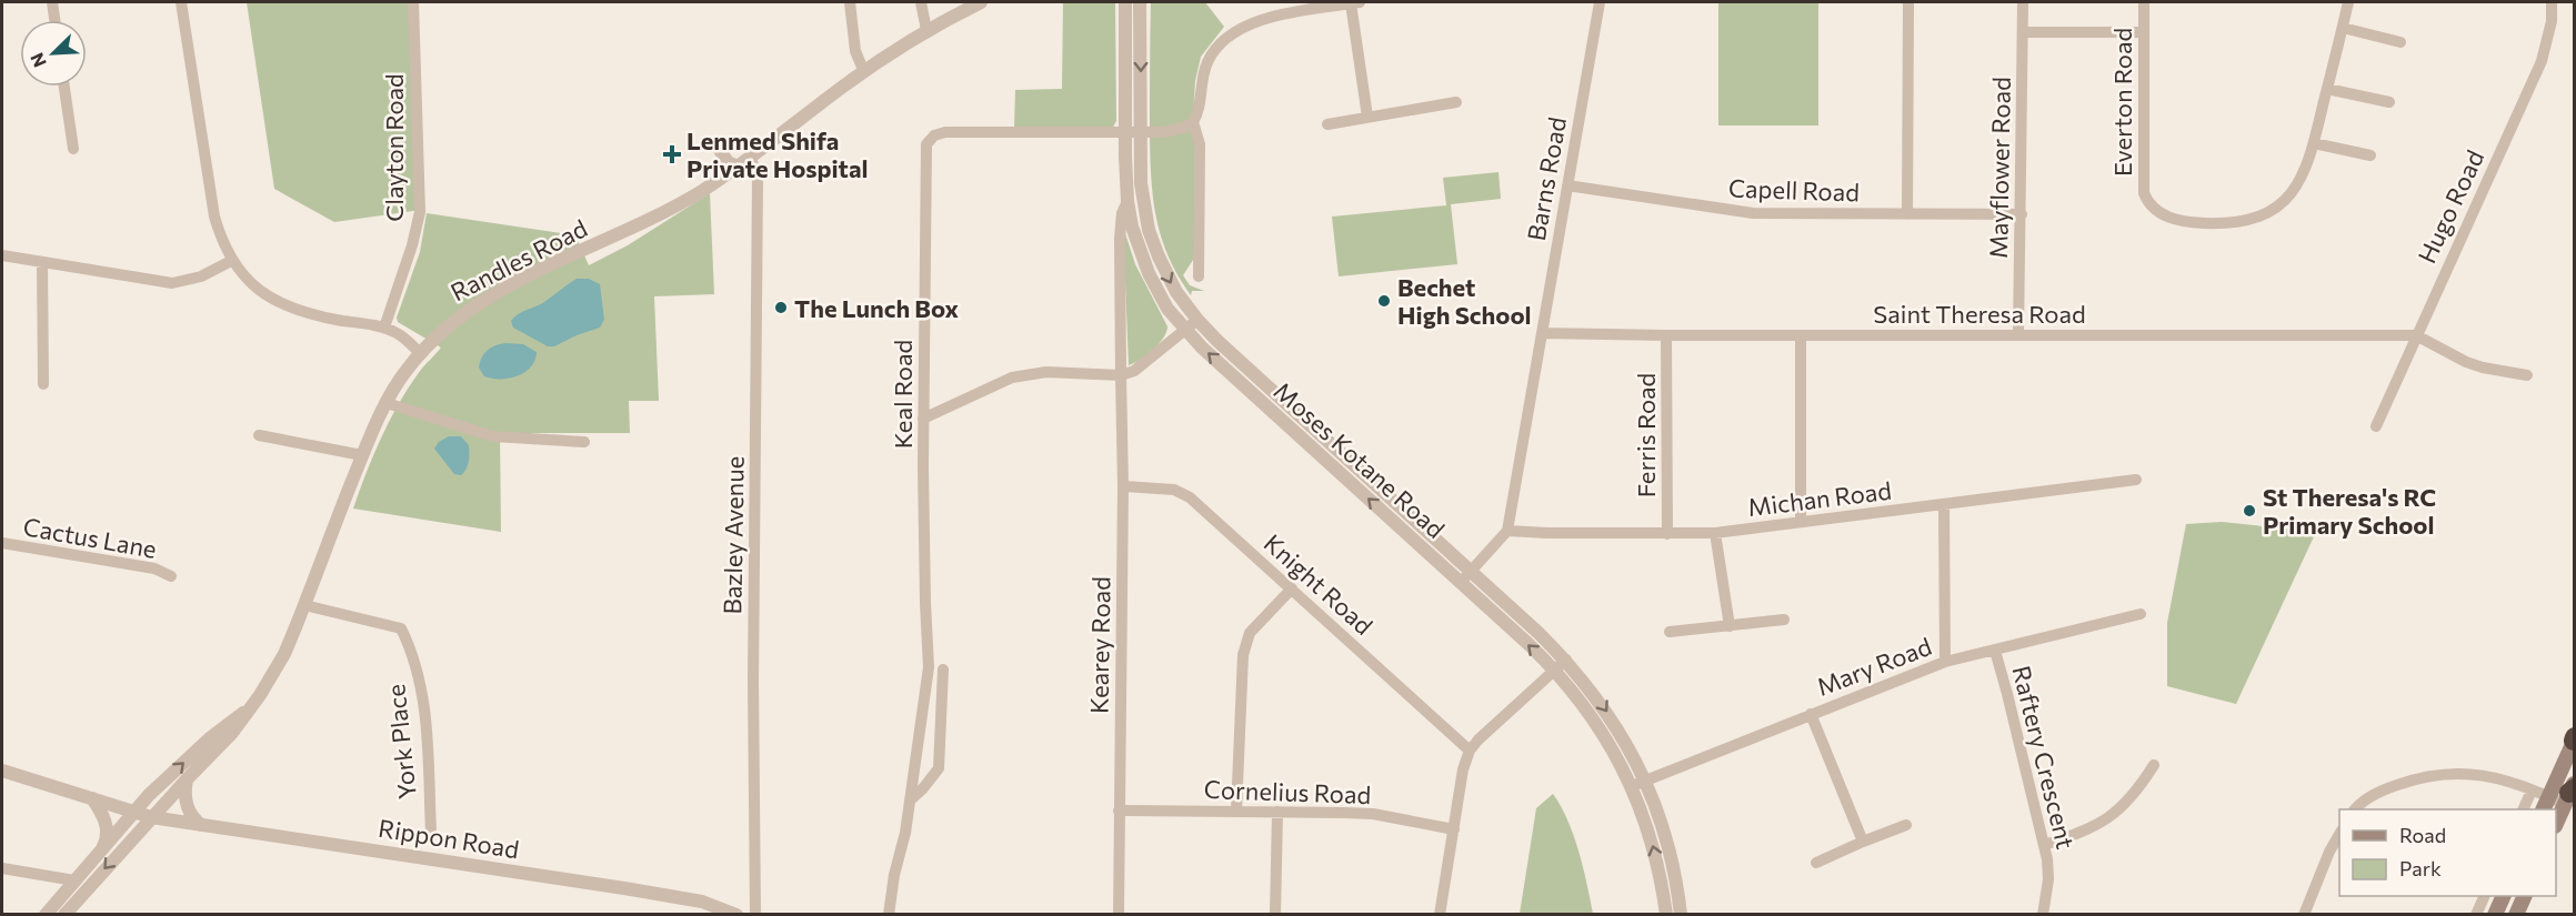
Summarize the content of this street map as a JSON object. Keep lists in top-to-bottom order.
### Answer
{
  "streets": {
    "street": [
      "Everton Road",
      "Clayton Road",
      "Mayflower Road",
      "Barns Road",
      "Capell Road",
      "Hugo Road",
      "Randles Road",
      "Saint Theresa Road",
      "Keal Road",
      "Ferris Road",
      "Moses Kotane Road",
      "Michan Road",
      "Bazley Avenue",
      "Cactus Lane",
      "Knight Road",
      "Kearey Road",
      "Mary Road",
      "York Place",
      "Raftery Crescent",
      "Cornelius Road",
      "Rippon Road"
    ]
  },
  "crossings": [
    ["Mayflower Road", "Capell Road"],
    ["Mayflower Road", "Saint Theresa Road"],
    ["Barns Road", "Capell Road"],
    ["Barns Road", "Saint Theresa Road"],
    ["Barns Road", "Michan Road"],
    ["Hugo Road", "Saint Theresa Road"],
    ["Randles Road", "Bazley Avenue"],
    ["Randles Road", "York Place"],
    ["Randles Road", "Rippon Road"],
    ["Saint Theresa Road", "Ferris Road"],
    ["Keal Road", "Moses Kotane Road"],
    ["Ferris Road", "Michan Road"],
    ["Moses Kotane Road", "Kearey Road"],
    ["Moses Kotane Road", "Mary Road"],
    ["Knight Road", "Kearey Road"],
    ["Kearey Road", "Cornelius Road"],
    ["Mary Road", "Raftery Crescent"]
  ],
  "places": {
    "health": ["Lenmed Shifa Private Hospital"],
    "other": ["Bechet High School", "The Lunch Box", "St Theresa's RC Primary School"]
  },
  "legend": ["Road", "Park"],
  "north": "bottom left"
}
